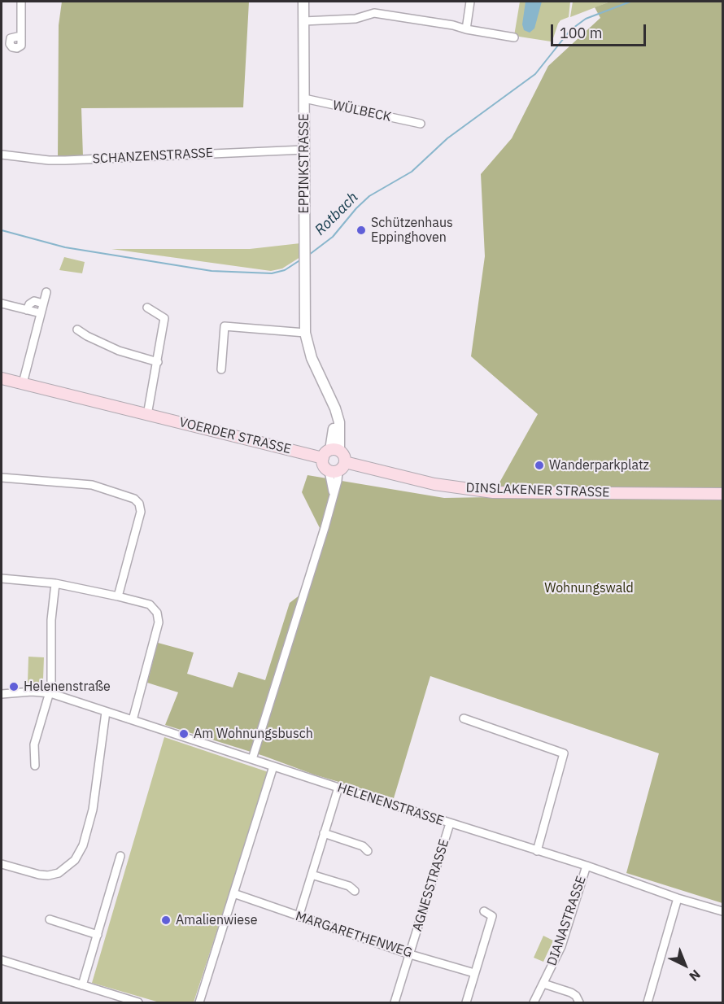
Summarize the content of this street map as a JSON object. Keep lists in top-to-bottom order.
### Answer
{
  "streets": {
    "main road": ["VOERDER STRASSE", "DINSLAKENER STRASSE"],
    "street": [
      "WÜLBECK",
      "SCHANZENSTRASSE",
      "EPPINKSTRASSE",
      "HELENENSTRASSE",
      "AGNESSTRASSE",
      "DIANASTRASSE",
      "MARGARETHENWEG"
    ]
  },
  "crossings": [
    ["WÜLBECK", "EPPINKSTRASSE"],
    ["SCHANZENSTRASSE", "EPPINKSTRASSE"],
    ["EPPINKSTRASSE", "VOERDER STRASSE"],
    ["HELENENSTRASSE", "AGNESSTRASSE"],
    ["HELENENSTRASSE", "DIANASTRASSE"],
    ["AGNESSTRASSE", "MARGARETHENWEG"]
  ],
  "water": ["Rotbach"],
  "parks": ["Wohnungswald"],
  "places": [
    "Schützenhaus Eppinghoven",
    "Wanderparkplatz",
    "Helenenstraße",
    "Am Wohnungsbusch",
    "Amalienwiese"
  ],
  "scale_bar": "100 m",
  "north": "bottom right"
}
